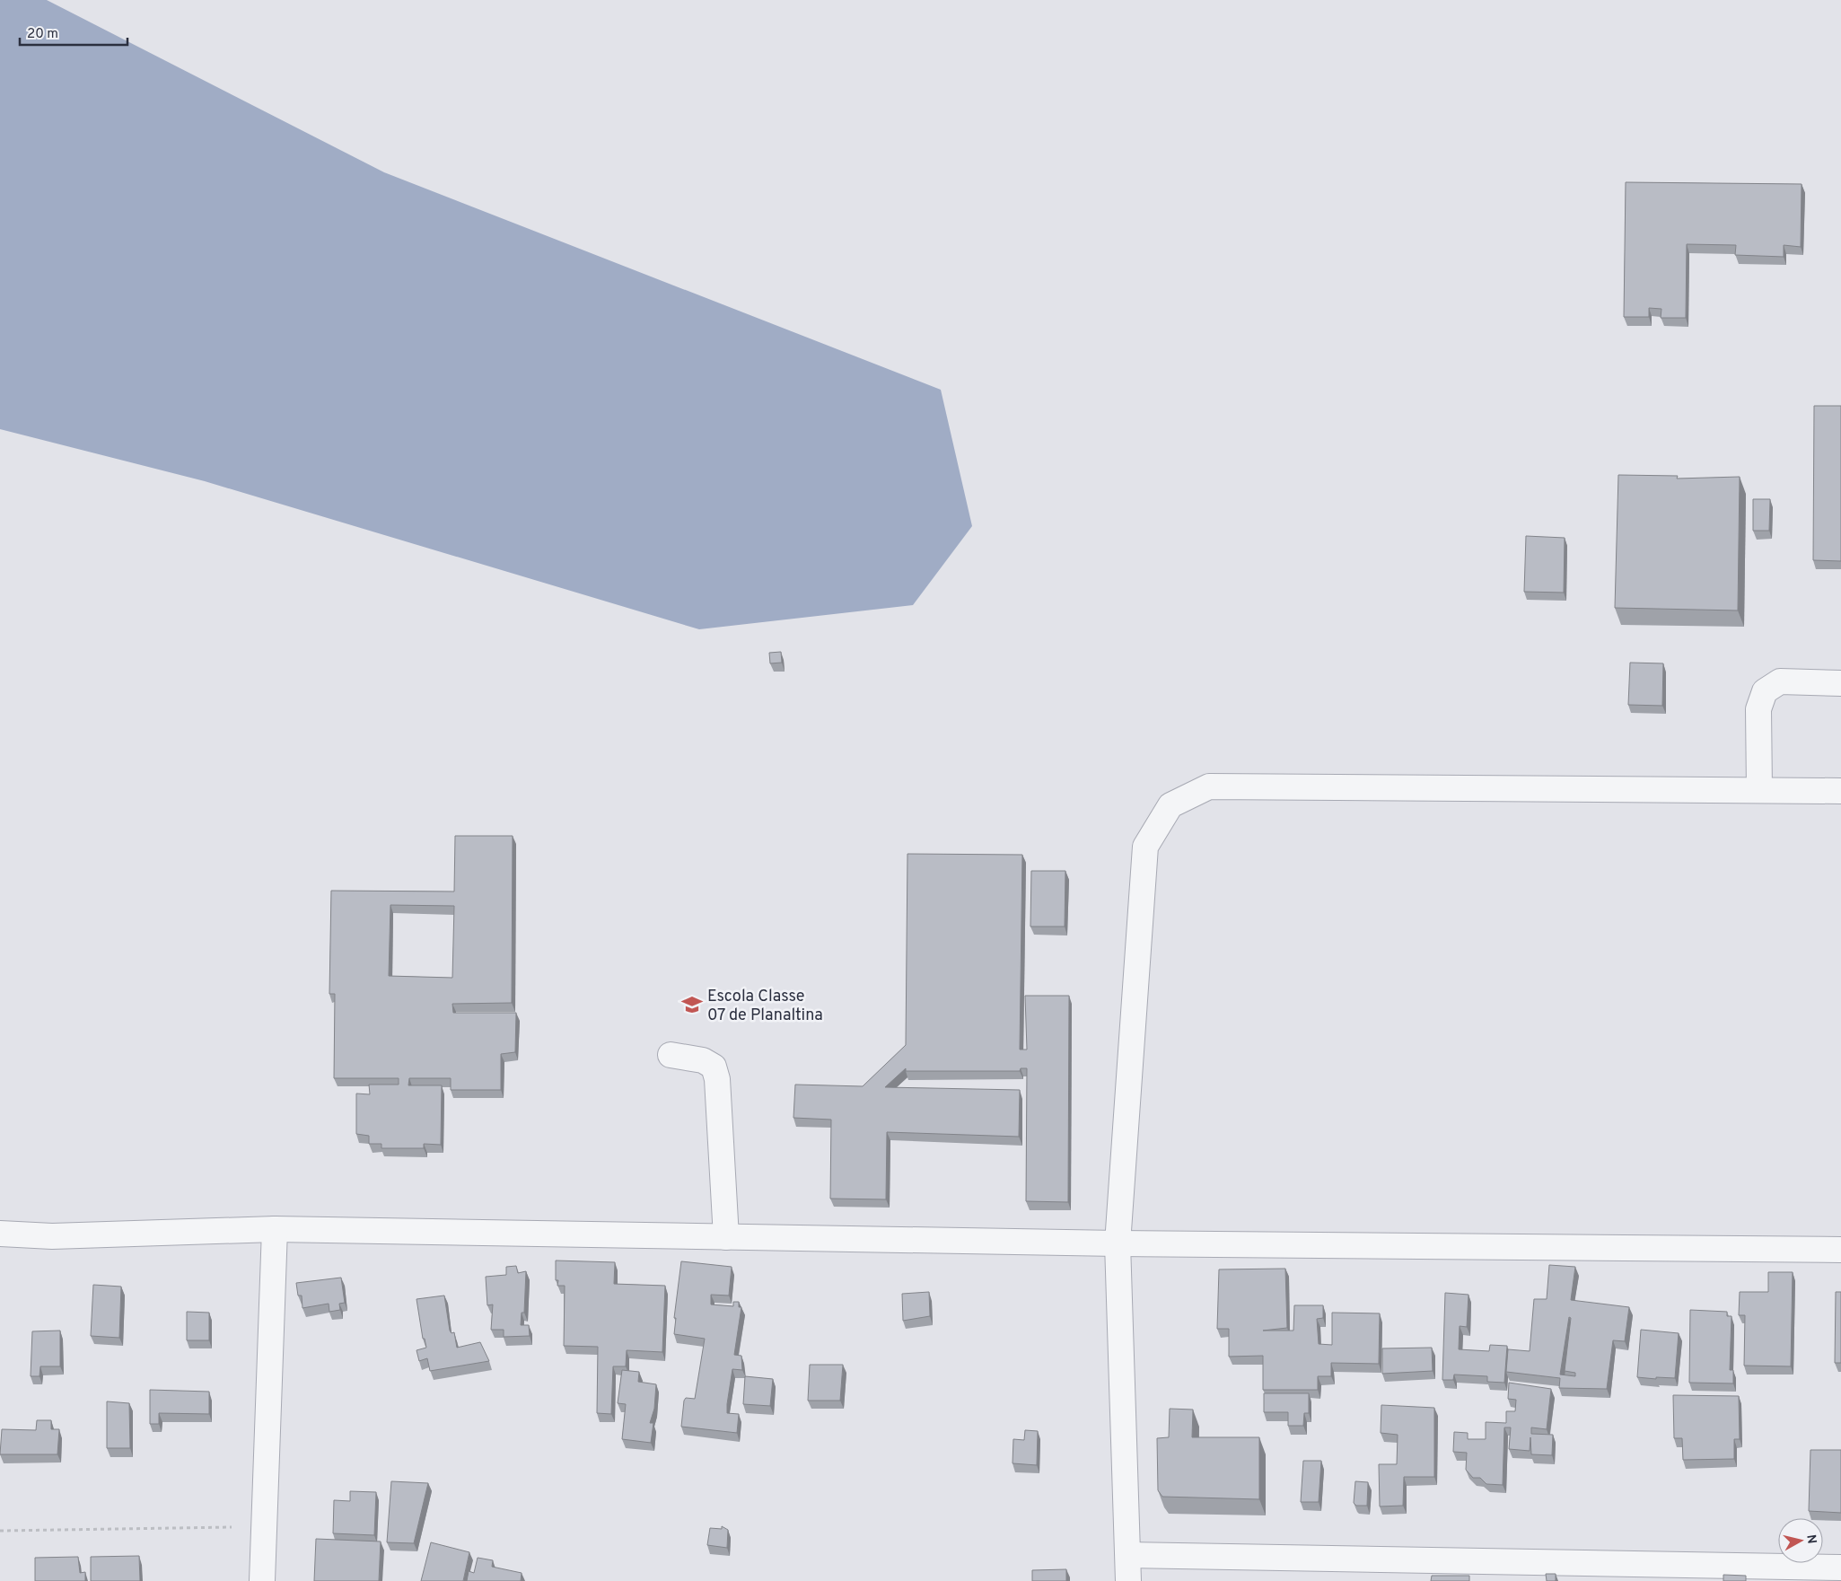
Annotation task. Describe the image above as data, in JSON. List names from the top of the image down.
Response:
{
  "places": {
    "school or university": ["Escola Classe 07 de Planaltina"]
  },
  "scale_bar": "20 m",
  "north": "right"
}
